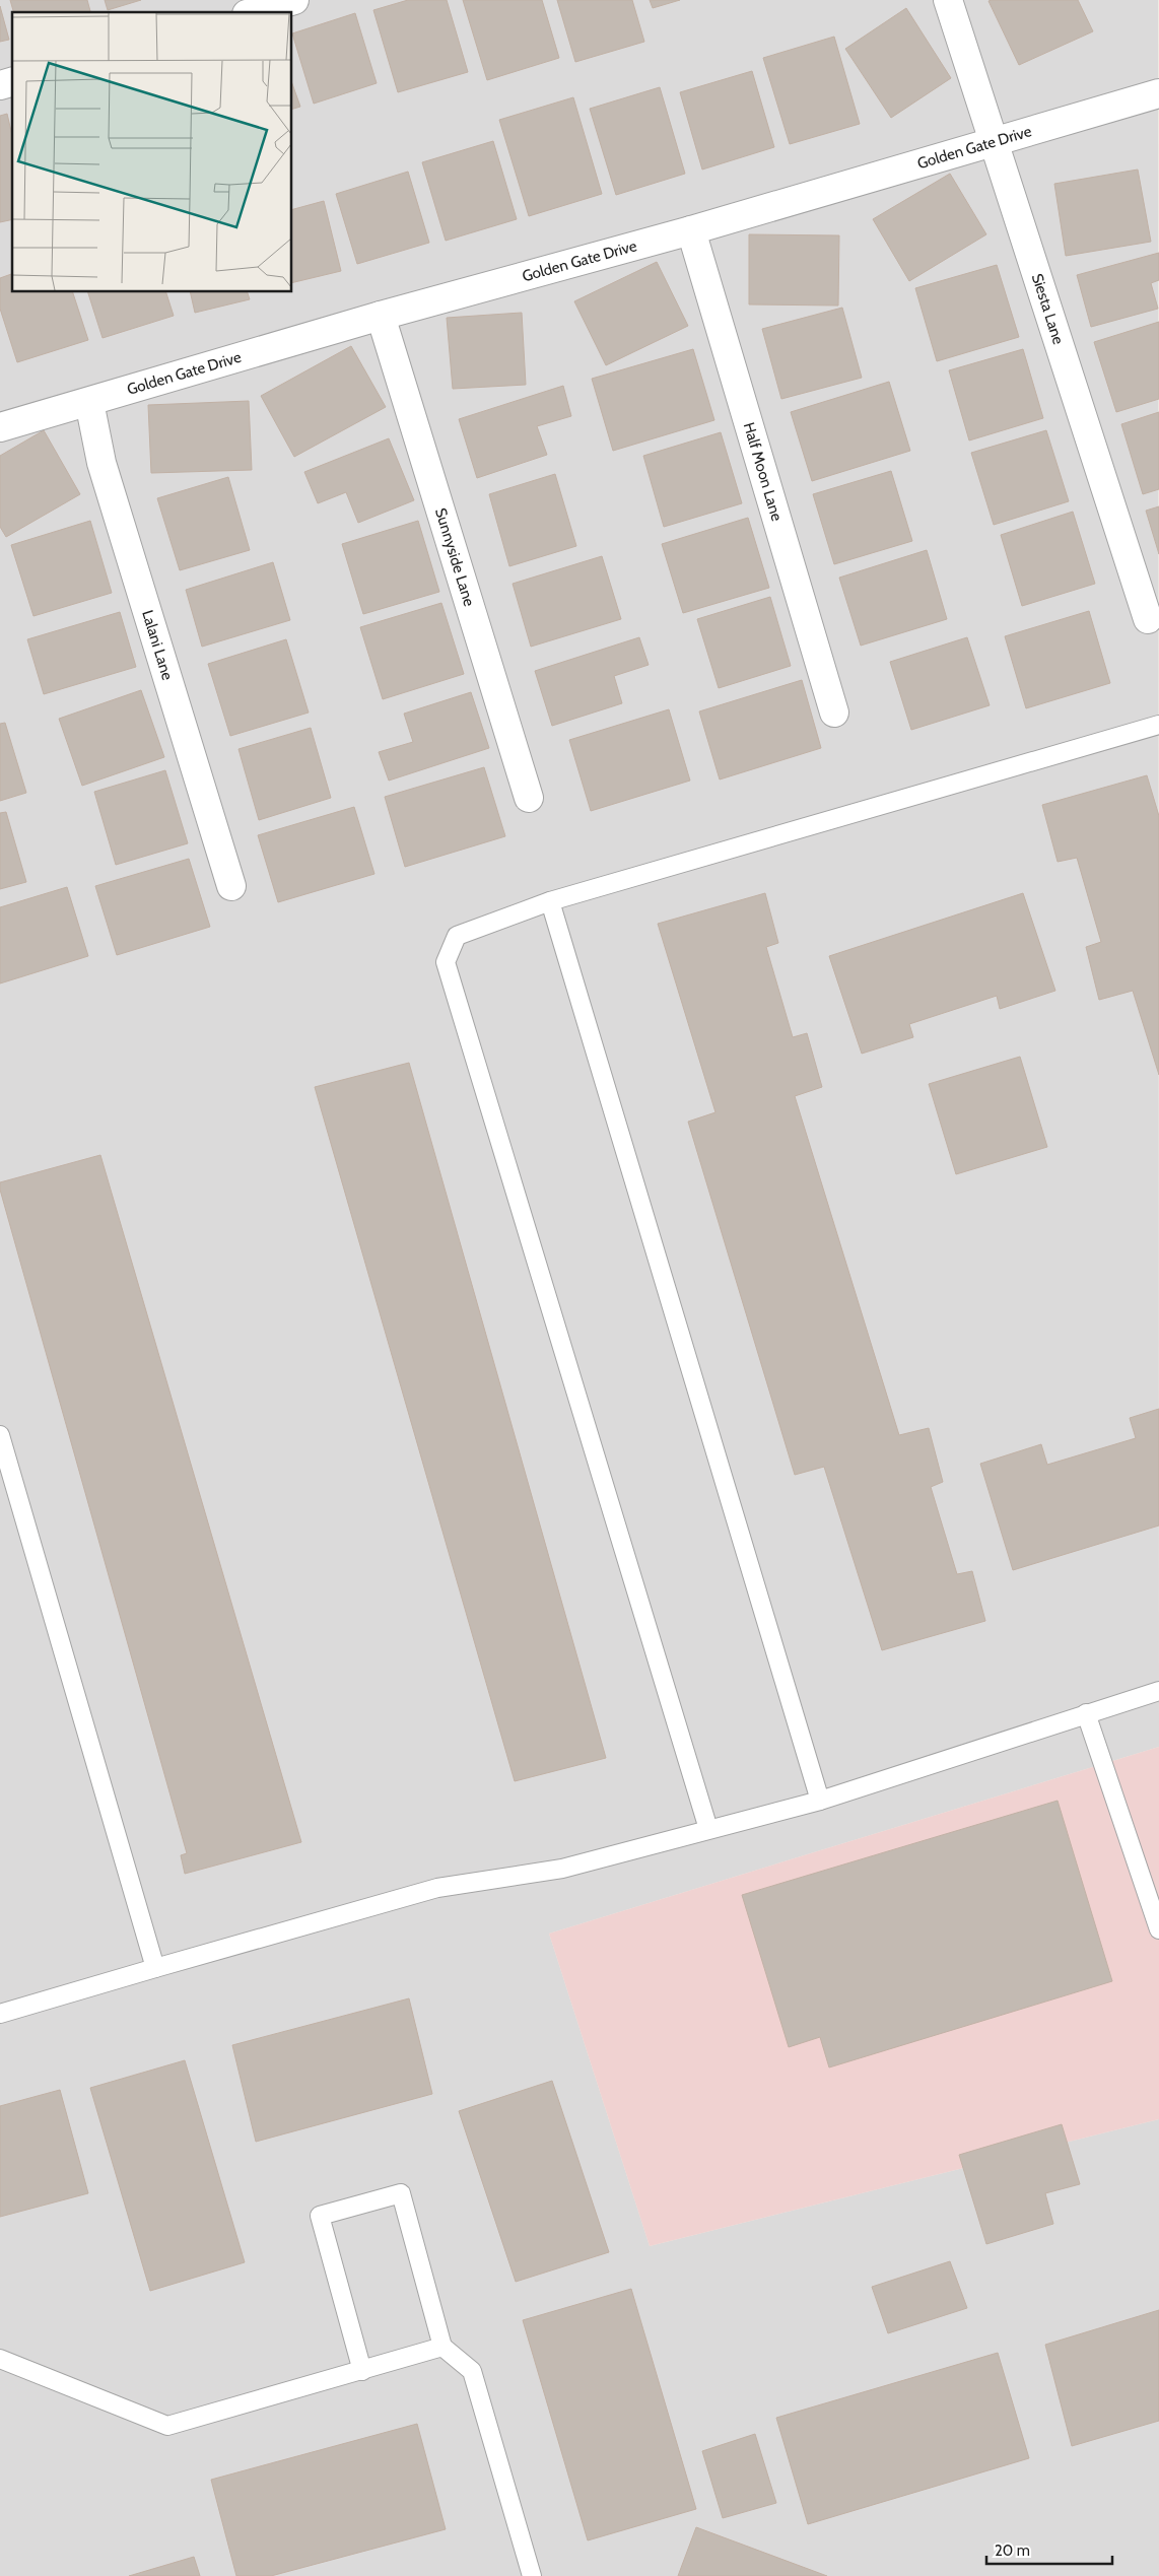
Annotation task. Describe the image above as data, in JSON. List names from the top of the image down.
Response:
{
  "streets": {
    "street": [
      "Golden Gate Drive",
      "Siesta Lane",
      "Half Moon Lane",
      "Sunnyside Lane",
      "Lalani Lane"
    ]
  },
  "crossings": [
    ["Golden Gate Drive", "Siesta Lane"],
    ["Golden Gate Drive", "Half Moon Lane"],
    ["Golden Gate Drive", "Sunnyside Lane"],
    ["Golden Gate Drive", "Lalani Lane"]
  ],
  "scale_bar": "20 m"
}
